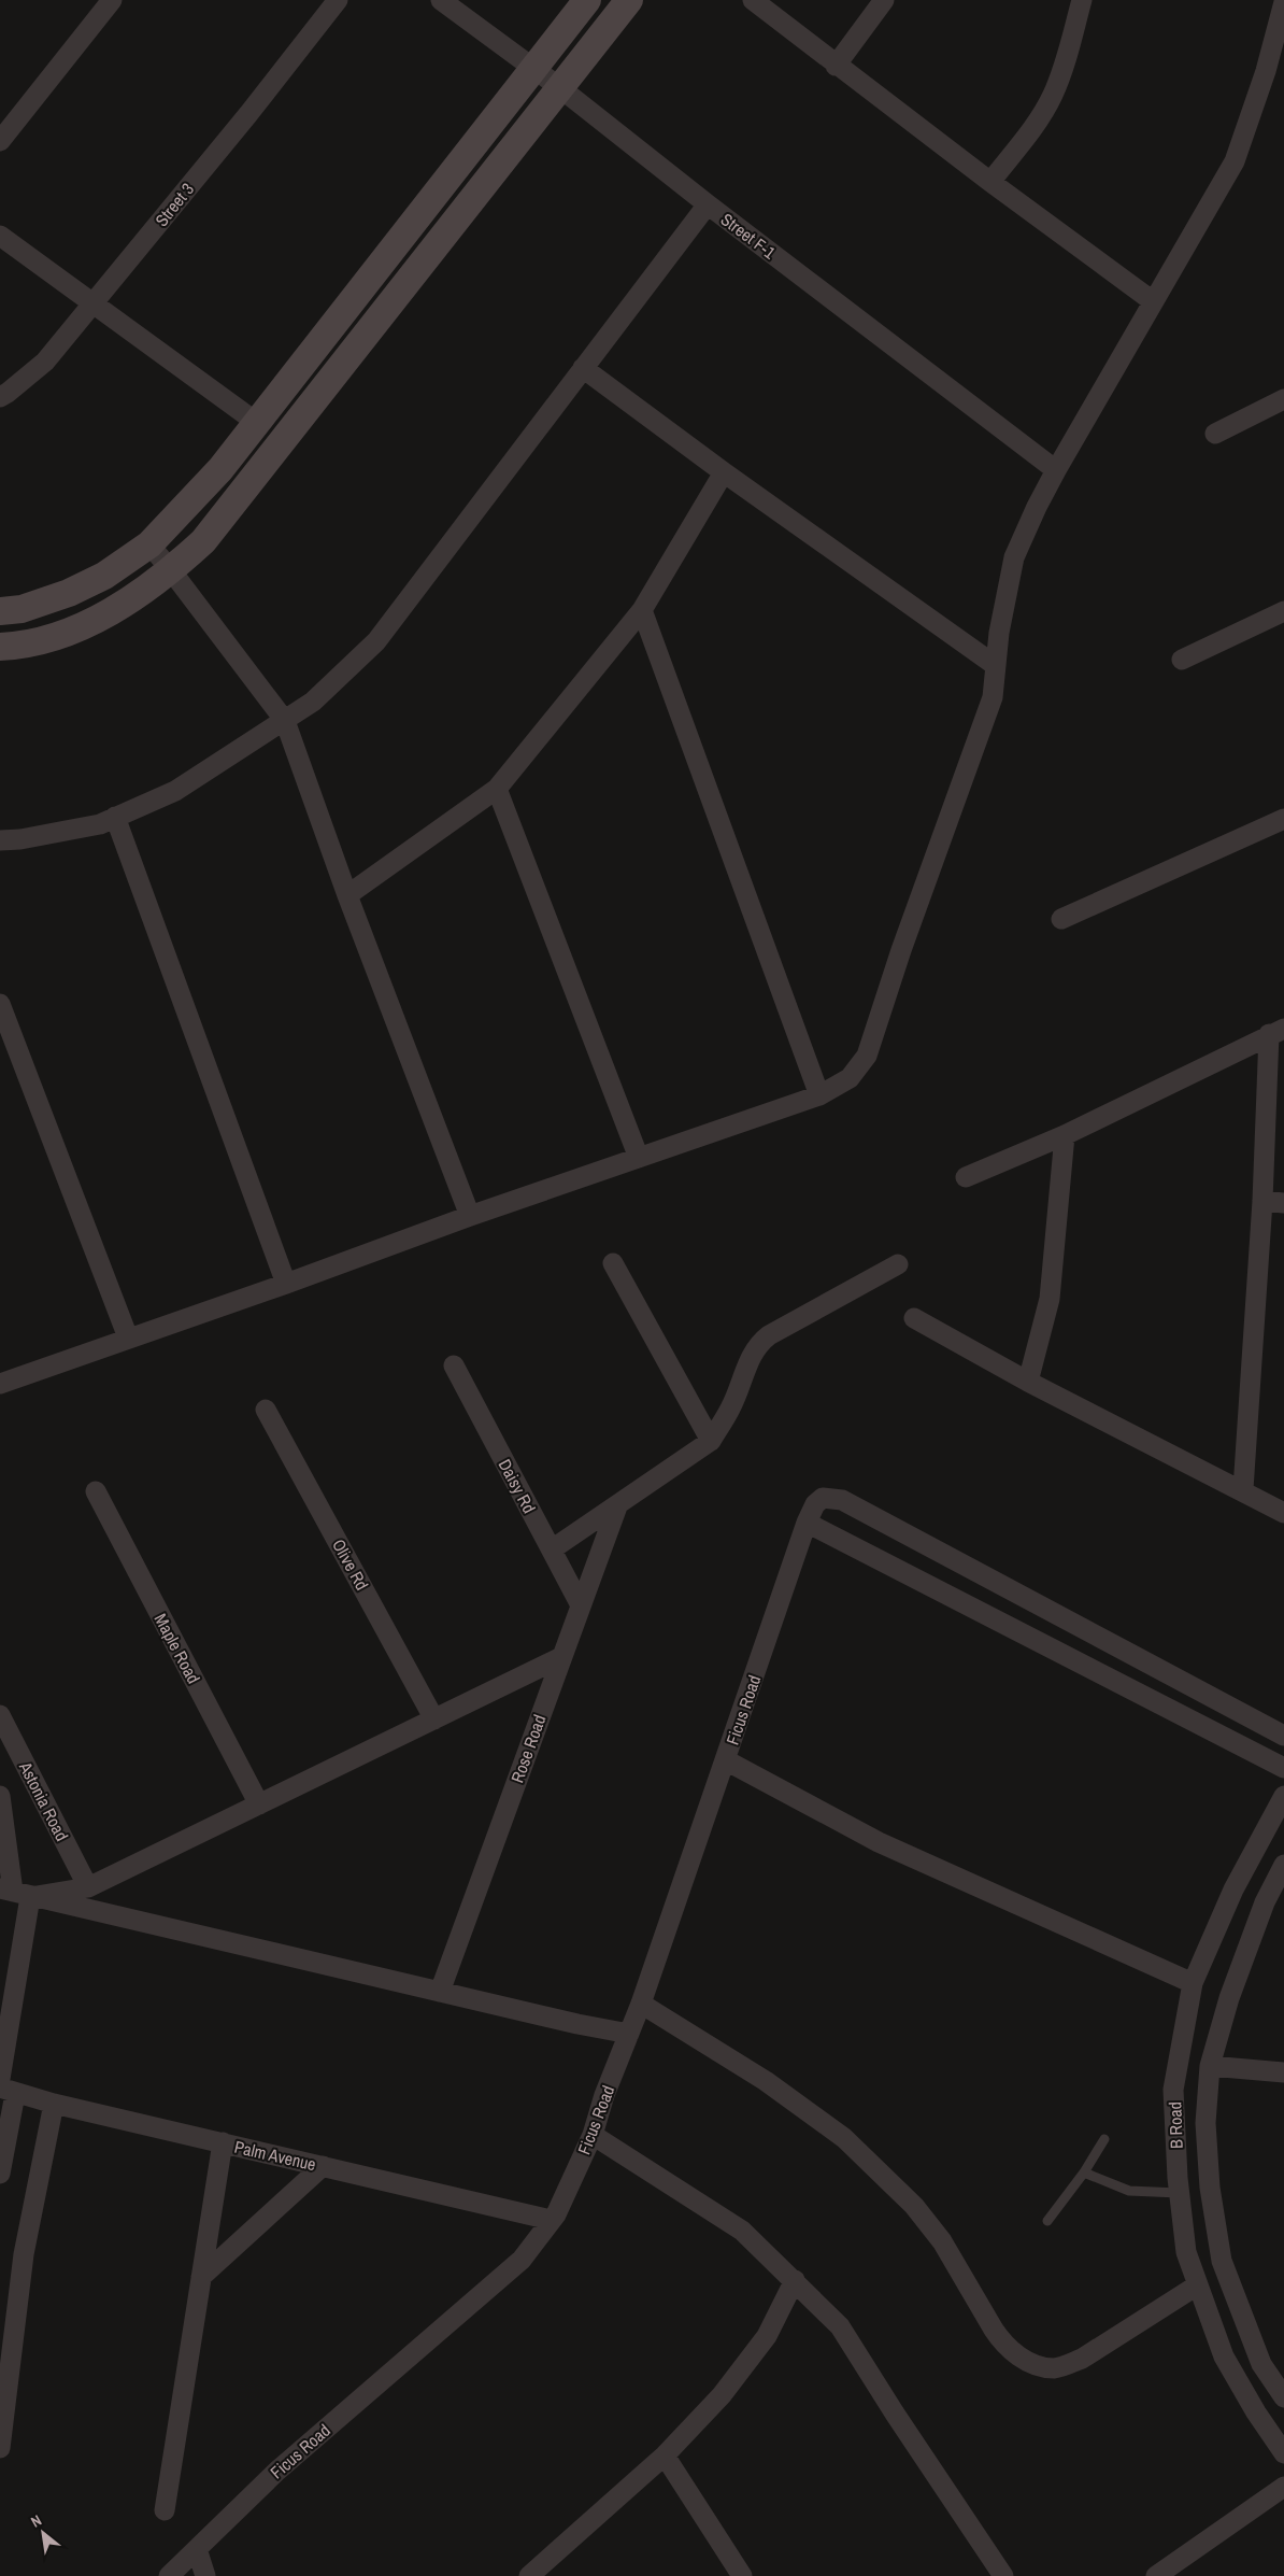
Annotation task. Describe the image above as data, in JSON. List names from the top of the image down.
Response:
{
  "streets": {
    "street": [
      "Street 3",
      "Street F-1",
      "Daisy Rd",
      "Olive Rd",
      "Maple Road",
      "Ficus Road",
      "Rose Road",
      "Astonia Road",
      "B Road",
      "Palm Avenue"
    ]
  },
  "crossings": [
    ["Daisy Rd", "Rose Road"],
    ["Ficus Road", "Palm Avenue"]
  ],
  "north": "top left"
}
